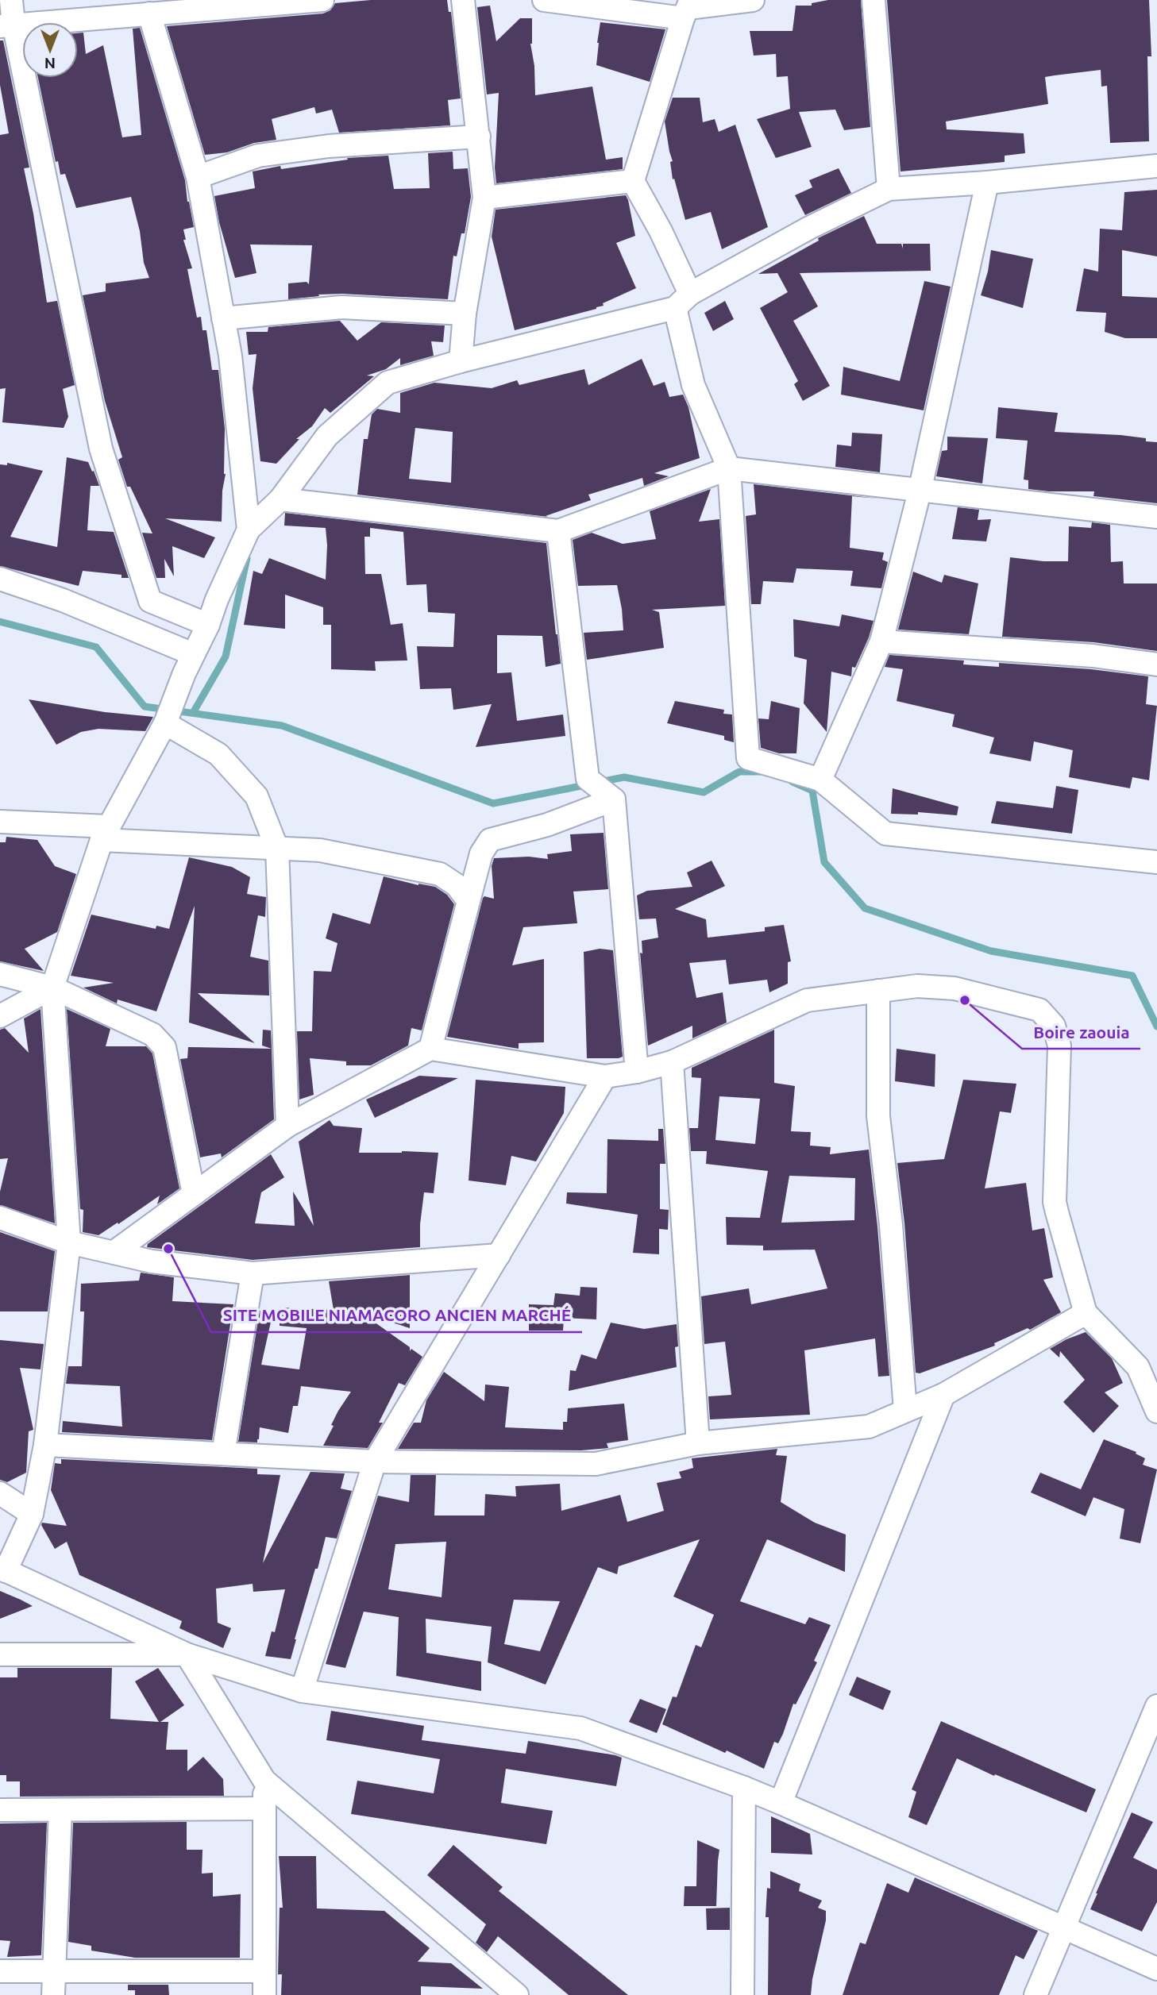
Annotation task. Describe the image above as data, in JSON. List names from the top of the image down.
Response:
{
  "places": ["Boire zaouia", "SITE MOBILE NIAMACORO ANCIEN MARCHÉ"],
  "north": "bottom"
}
